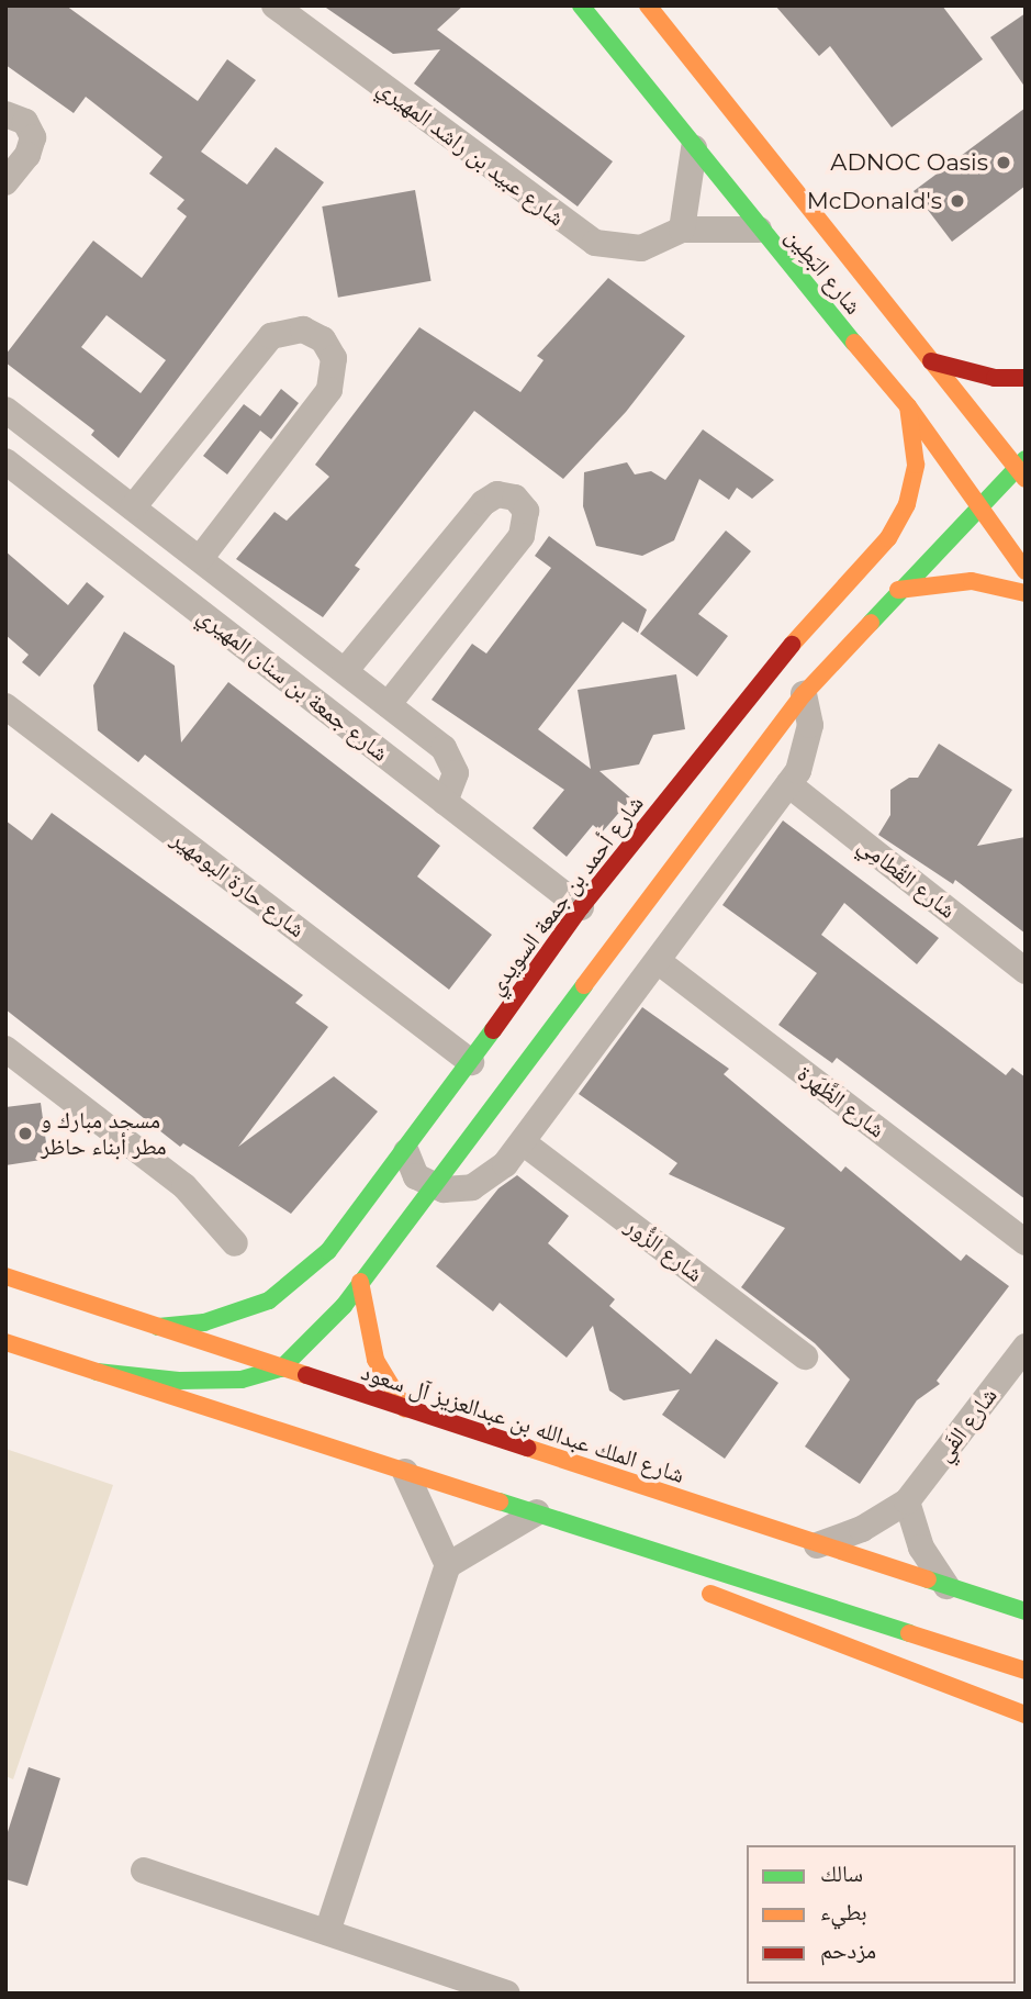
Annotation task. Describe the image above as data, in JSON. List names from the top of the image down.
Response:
{
  "streets": {
    "main road": ["شارع البَطِين", "شارع أحمد بن جمعة السويدي", "شارع الملك عبدالله بن عبدالعزيز آل سعود"],
    "street": [
      "شارع عبيد بن راشد المهيري",
      "شارع جمعة بن سنان المهيري",
      "شارع القُطامِي",
      "شارع حارة البومهير",
      "شارع الظَّهَرة",
      "شارع الزُّور",
      "شارع الفَي"
    ]
  },
  "crossings": [
    ["شارع عبيد بن راشد المهيري", "شارع البَطِين"],
    ["شارع البَطِين", "شارع أحمد بن جمعة السويدي"],
    ["شارع جمعة بن سنان المهيري", "شارع أحمد بن جمعة السويدي"],
    ["شارع حارة البومهير", "شارع أحمد بن جمعة السويدي"],
    ["شارع أحمد بن جمعة السويدي", "شارع الملك عبدالله بن عبدالعزيز آل سعود"],
    ["شارع الملك عبدالله بن عبدالعزيز آل سعود", "شارع الفَي"]
  ],
  "places": ["ADNOC Oasis", "McDonald's", "مسجد مبارك و مطر أبناء حاظر"],
  "legend": ["سالك", "بطيء", "مزدحم"]
}
